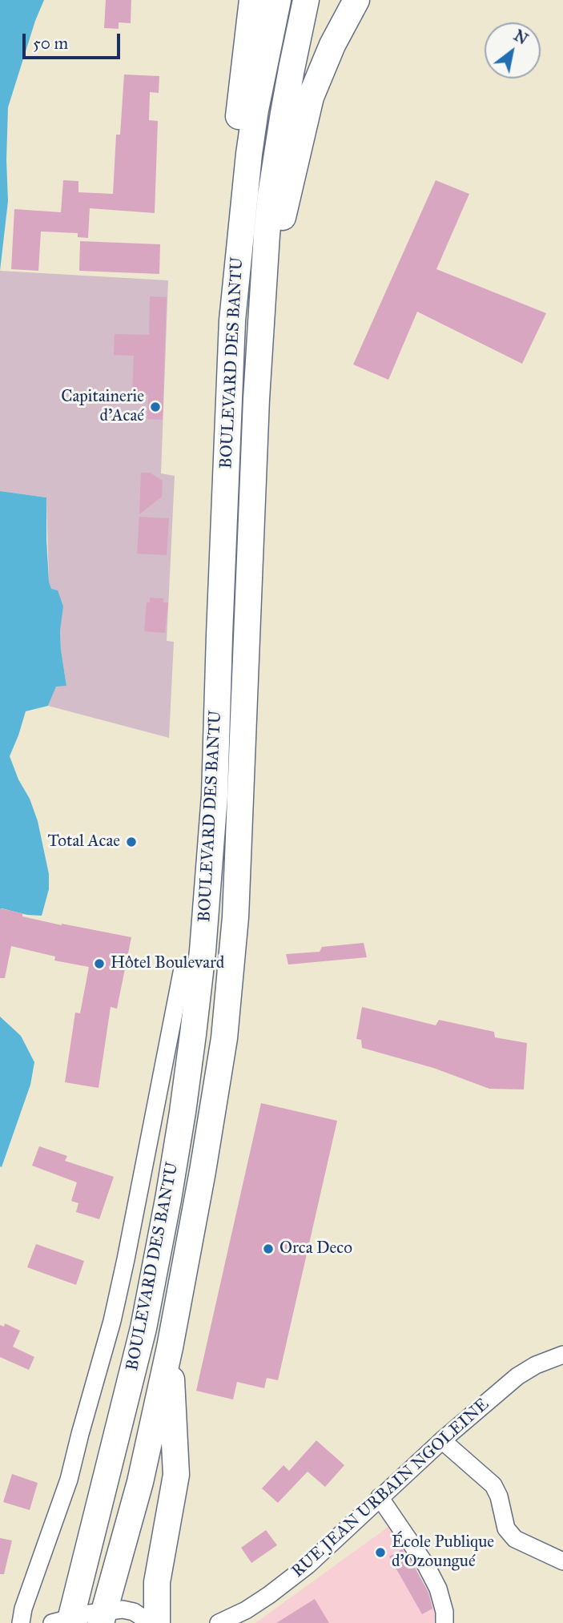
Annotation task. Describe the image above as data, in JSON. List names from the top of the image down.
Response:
{
  "streets": {
    "highway": ["BOULEVARD DES BANTU"],
    "street": ["RUE JEAN URBAIN NGOLEINE"]
  },
  "places": [
    "Capitainerie d'Acaé",
    "Total Acae",
    "Hôtel Boulevard",
    "Orca Deco",
    "École Publique d'Ozoungué"
  ],
  "scale_bar": "50 m",
  "north": "top right"
}
